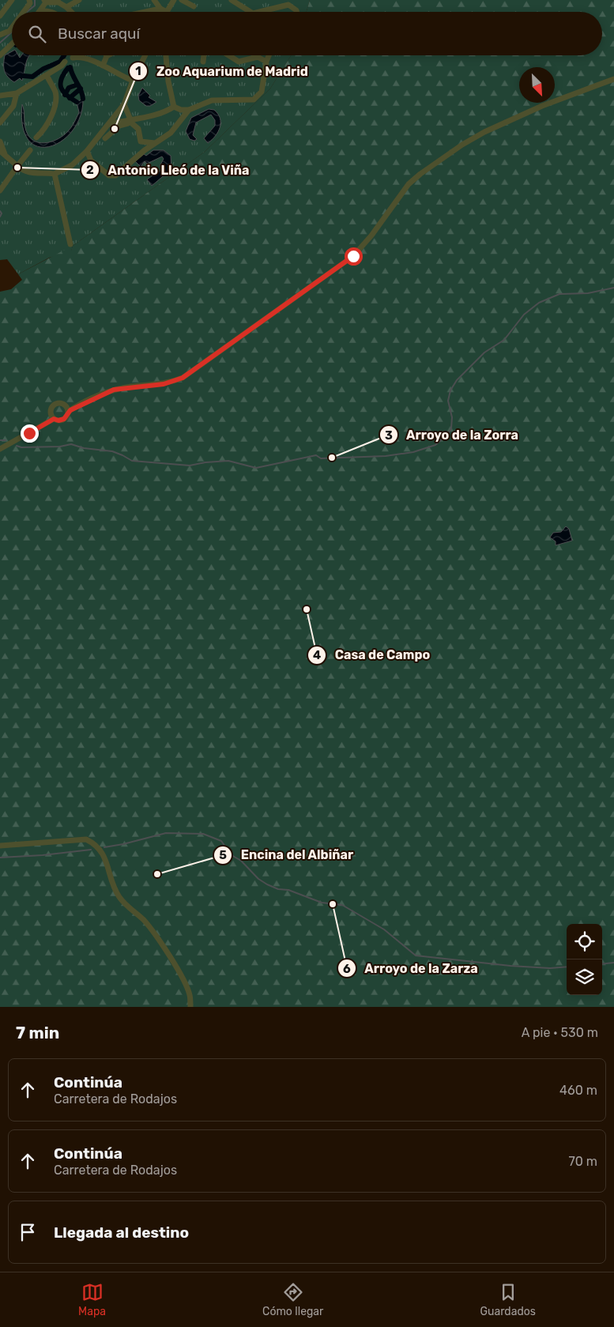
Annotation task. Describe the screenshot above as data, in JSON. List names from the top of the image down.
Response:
{
  "places": [
    "Zoo Aquarium de Madrid",
    "Antonio Lleó de la Viña",
    "Arroyo de la Zorra",
    "Casa de Campo",
    "Encina del Albiñar",
    "Arroyo de la Zarza"
  ],
  "north": "bottom right",
  "page": {
    "search": "Buscar aquí",
    "heading": ["7 min", "A pie · 530 m"],
    "list": [
      ["Continúa", "Carretera de Rodajos", "460 m"],
      ["Continúa", "Carretera de Rodajos", "70 m"],
      "Llegada al destino"
    ],
    "nav": ["Mapa", "Cómo llegar", "Guardados"]
  }
}
